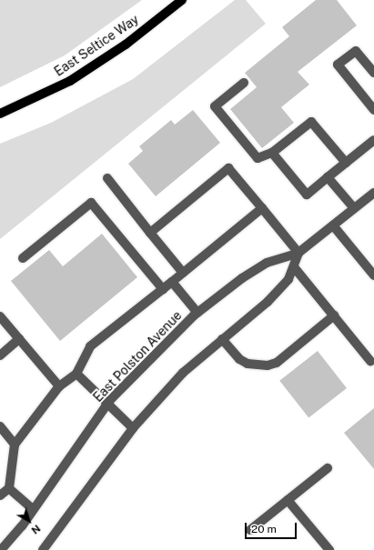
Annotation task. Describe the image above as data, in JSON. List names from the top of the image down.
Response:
{
  "streets": {
    "main road": ["East Seltice Way"],
    "street": ["East Polston Avenue"]
  },
  "scale_bar": "20 m",
  "north": "bottom right"
}
